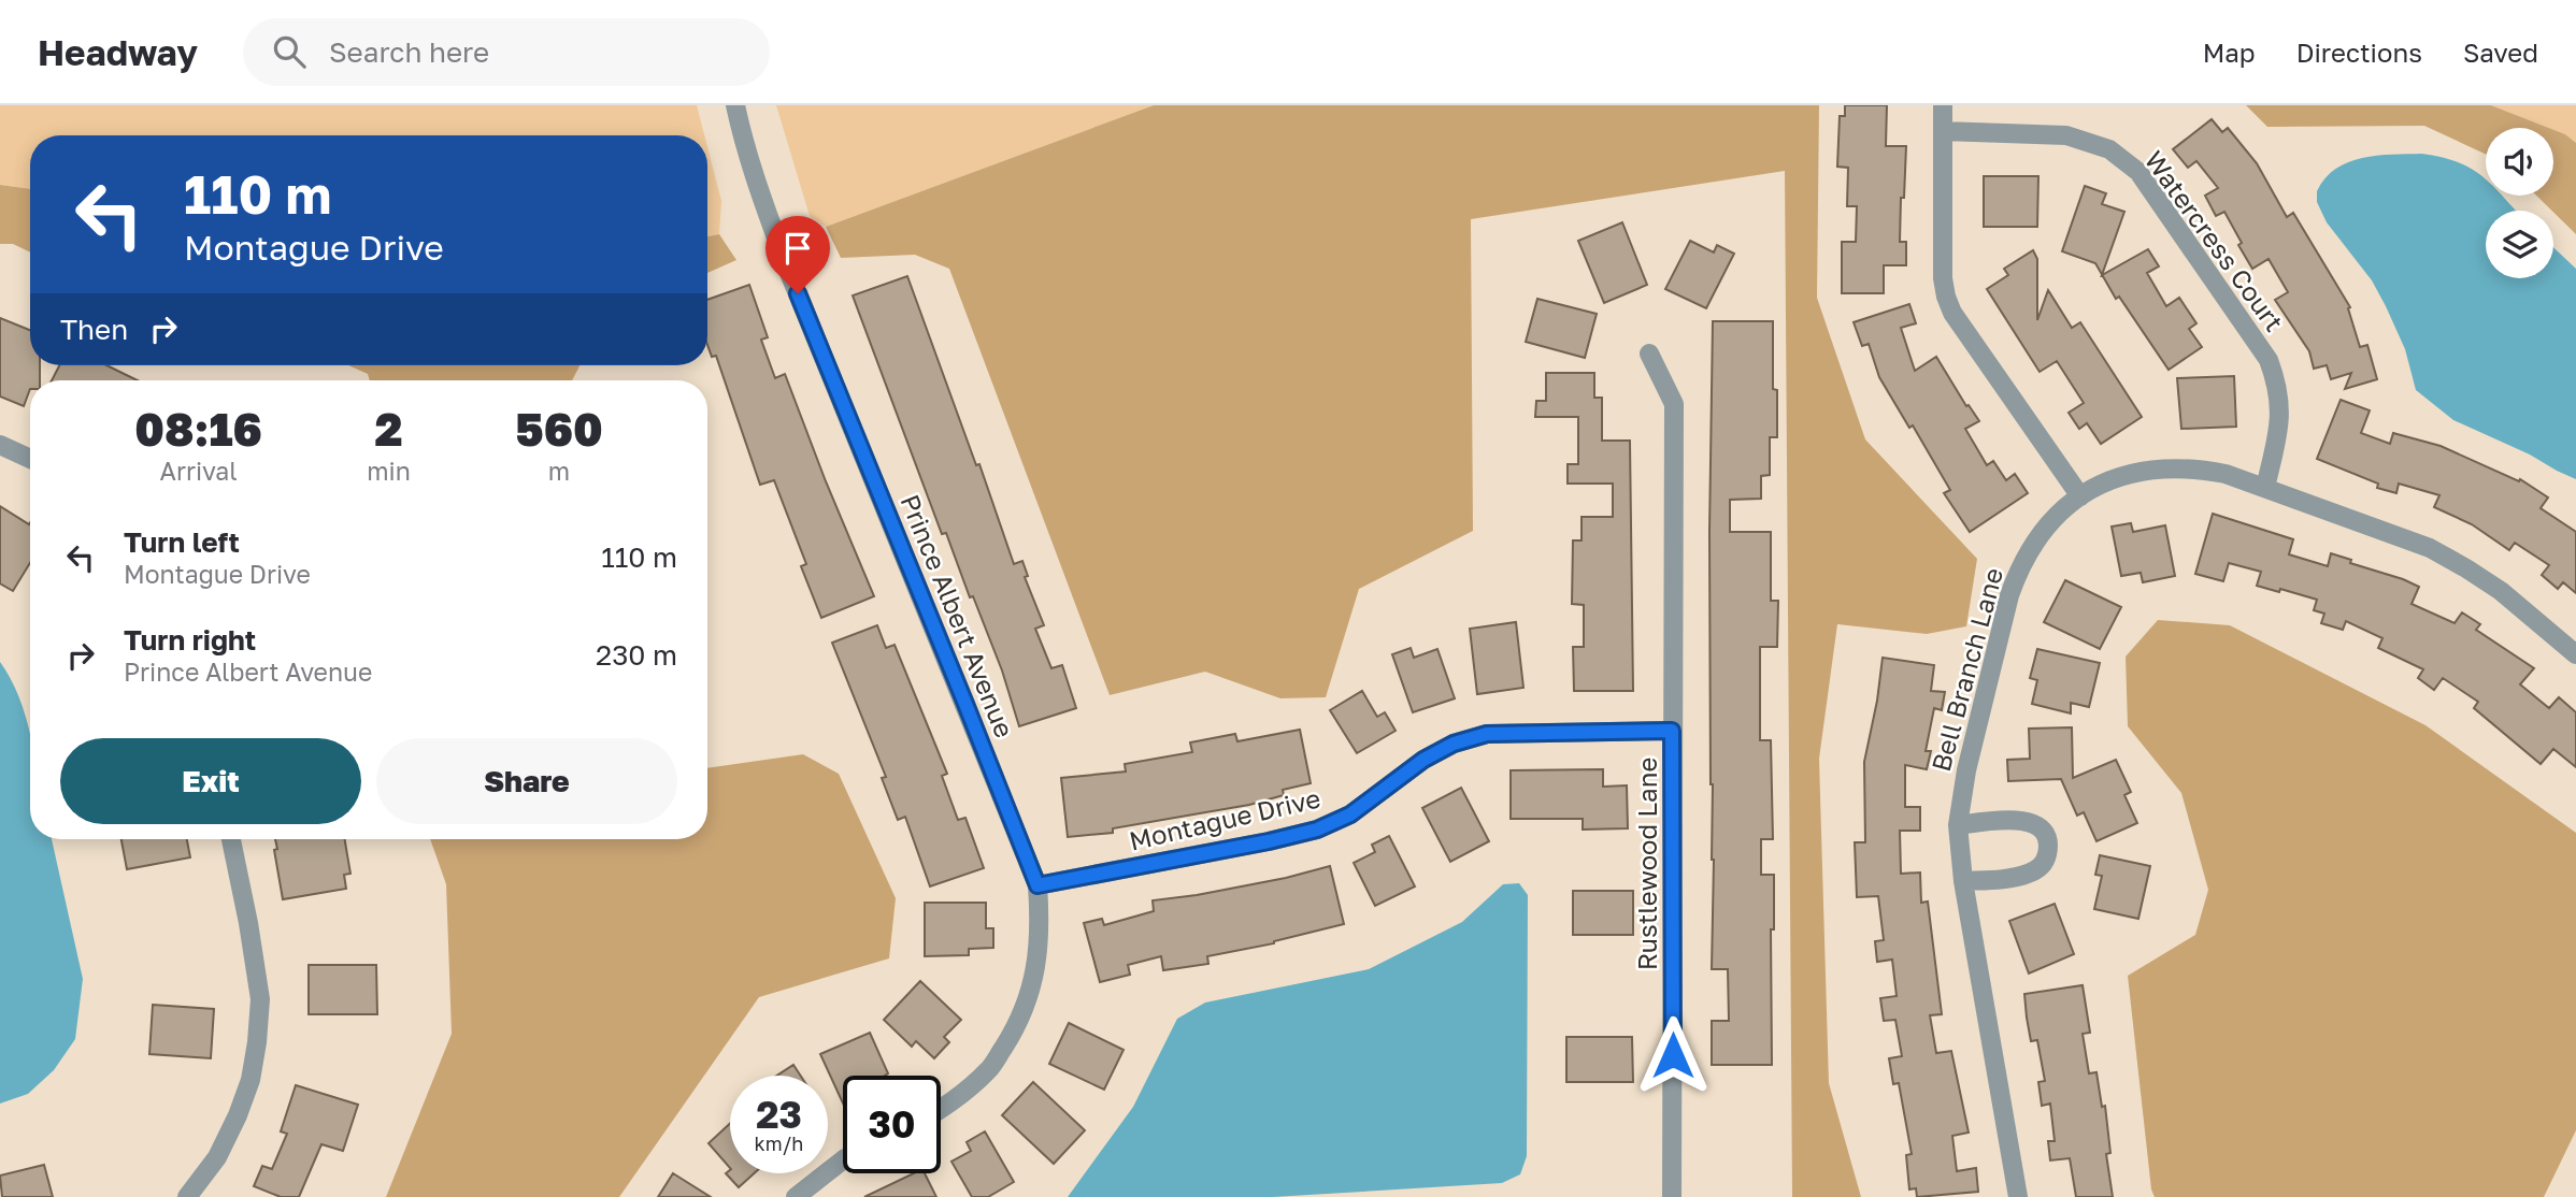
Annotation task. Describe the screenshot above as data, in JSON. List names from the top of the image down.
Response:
{
  "streets": {
    "street": [
      "Watercress Court",
      "Prince Albert Avenue",
      "Bell Branch Lane",
      "Montague Drive",
      "Rustlewood Lane"
    ]
  },
  "crossings": [
    ["Watercress Court", "Bell Branch Lane"],
    ["Prince Albert Avenue", "Montague Drive"],
    ["Montague Drive", "Rustlewood Lane"]
  ],
  "page": {
    "header": "Headway",
    "search": "Search here",
    "nav": ["Map", "Directions", "Saved"],
    "turn": ["110 m", "Montague Drive"],
    "then": "Then",
    "eta": [
      "08:16",
      "Arrival",
      "2",
      "min",
      "560",
      "m"
    ],
    "list": [
      {
        "name": "Turn left",
        "note": "Montague Drive",
        "value": "110 m"
      },
      {
        "name": "Turn right",
        "note": "Prince Albert Avenue",
        "value": "230 m"
      }
    ],
    "buttons": ["Exit", "Share"],
    "speed": "23 km/h",
    "limit": "30"
  }
}
